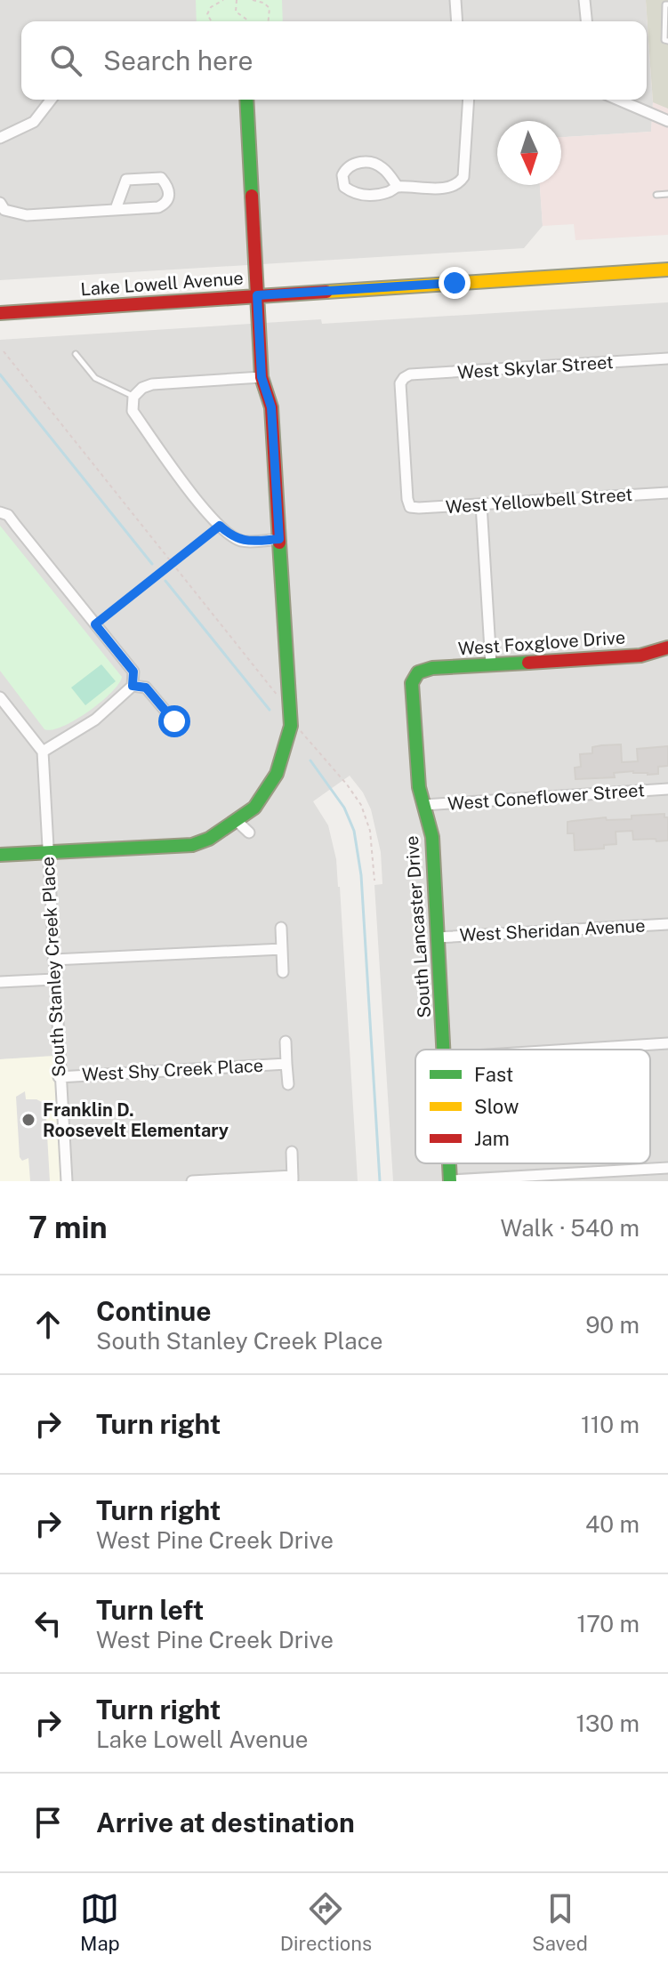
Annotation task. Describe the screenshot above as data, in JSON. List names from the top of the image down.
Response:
{
  "streets": {
    "street": [
      "Lake Lowell Avenue",
      "West Skylar Street",
      "West Yellowbell Street",
      "West Foxglove Drive",
      "West Coneflower Street",
      "South Lancaster Drive",
      "West Sheridan Avenue",
      "South Stanley Creek Place",
      "West Shy Creek Place"
    ]
  },
  "crossings": [
    ["West Skylar Street", "West Yellowbell Street"],
    ["West Foxglove Drive", "South Lancaster Drive"],
    ["West Coneflower Street", "South Lancaster Drive"],
    ["South Lancaster Drive", "West Sheridan Avenue"],
    ["South Stanley Creek Place", "West Shy Creek Place"]
  ],
  "places": ["Franklin D. Roosevelt Elementary"],
  "legend": ["Fast", "Slow", "Jam"],
  "north": "bottom",
  "page": {
    "search": "Search here",
    "heading": ["7 min", "Walk · 540 m"],
    "list": [
      ["Continue", "South Stanley Creek Place", "90 m"],
      ["Turn right", "110 m"],
      ["Turn right", "West Pine Creek Drive", "40 m"],
      ["Turn left", "West Pine Creek Drive", "170 m"],
      ["Turn right", "Lake Lowell Avenue", "130 m"],
      "Arrive at destination"
    ],
    "nav": ["Map", "Directions", "Saved"]
  }
}
